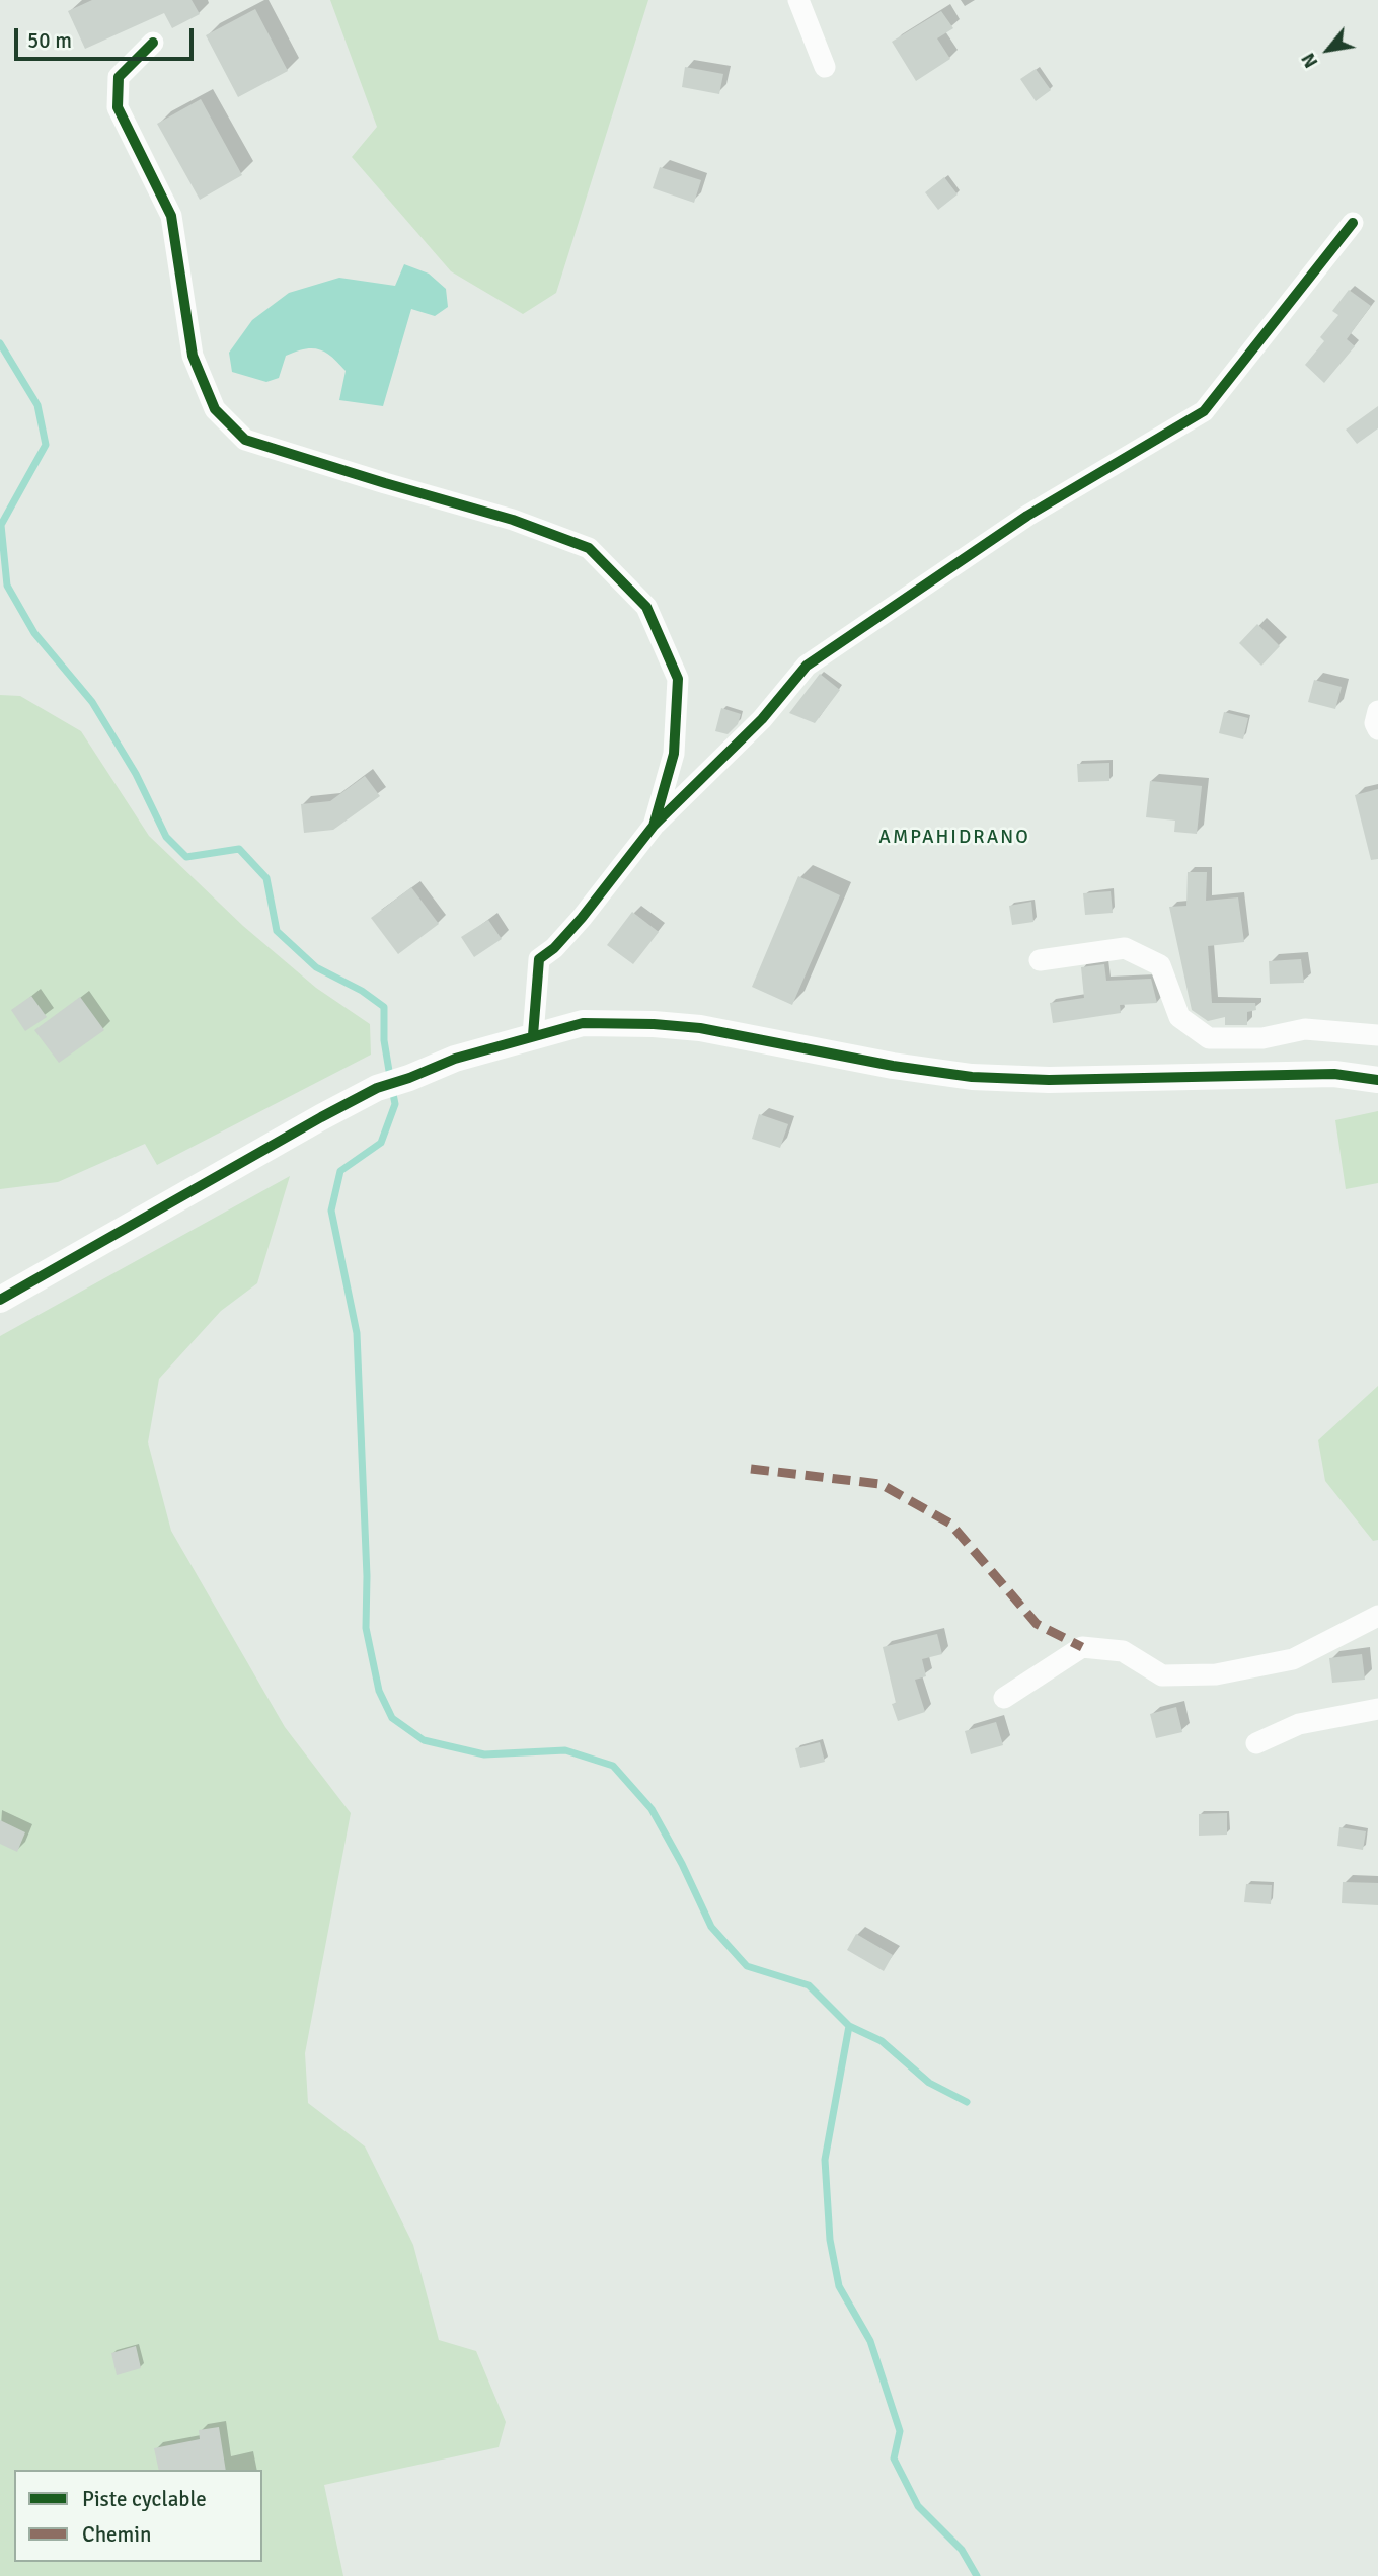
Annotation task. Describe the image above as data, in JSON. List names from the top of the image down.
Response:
{
  "districts": ["AMPAHIDRANO"],
  "legend": ["Piste cyclable", "Chemin"],
  "scale_bar": "50 m",
  "north": "bottom left"
}
